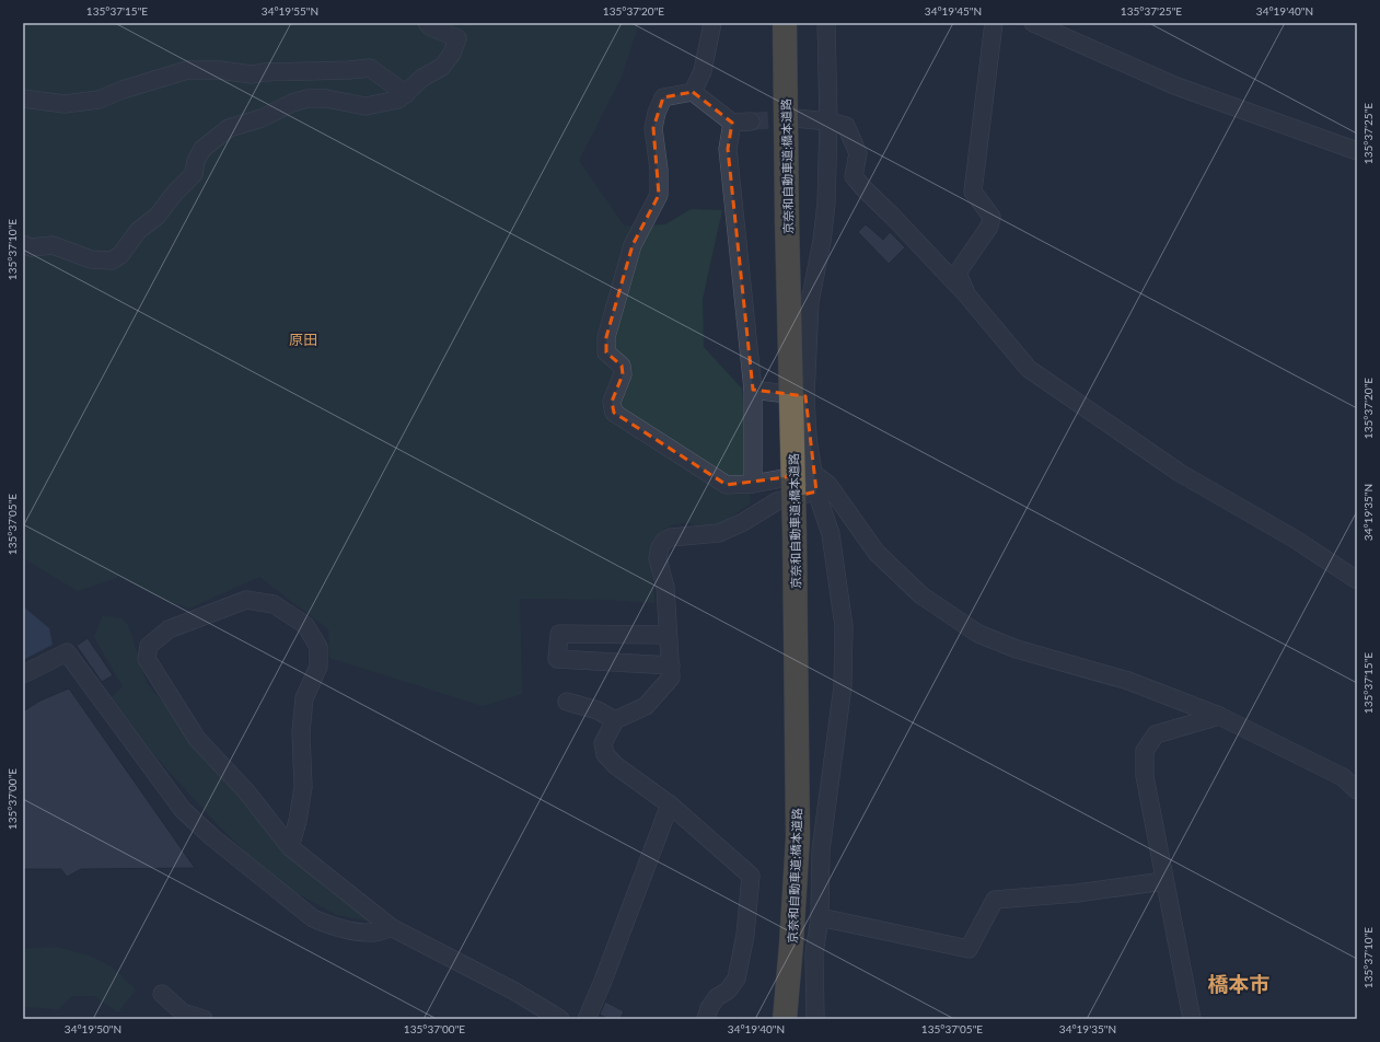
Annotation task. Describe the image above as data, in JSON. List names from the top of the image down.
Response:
{
  "streets": {
    "highway": ["京奈和自動車道;橋本道路"]
  },
  "districts": ["原田", "橋本市"],
  "coordinates": [
    "135°37'15\"E",
    "34°19'55\"N",
    "135°37'20\"E",
    "34°19'45\"N",
    "135°37'25\"E",
    "34°19'40\"N",
    "135°37'10\"E",
    "34°19'35\"N",
    "135°37'05\"E",
    "135°37'00\"E",
    "34°19'50\"N"
  ]
}
